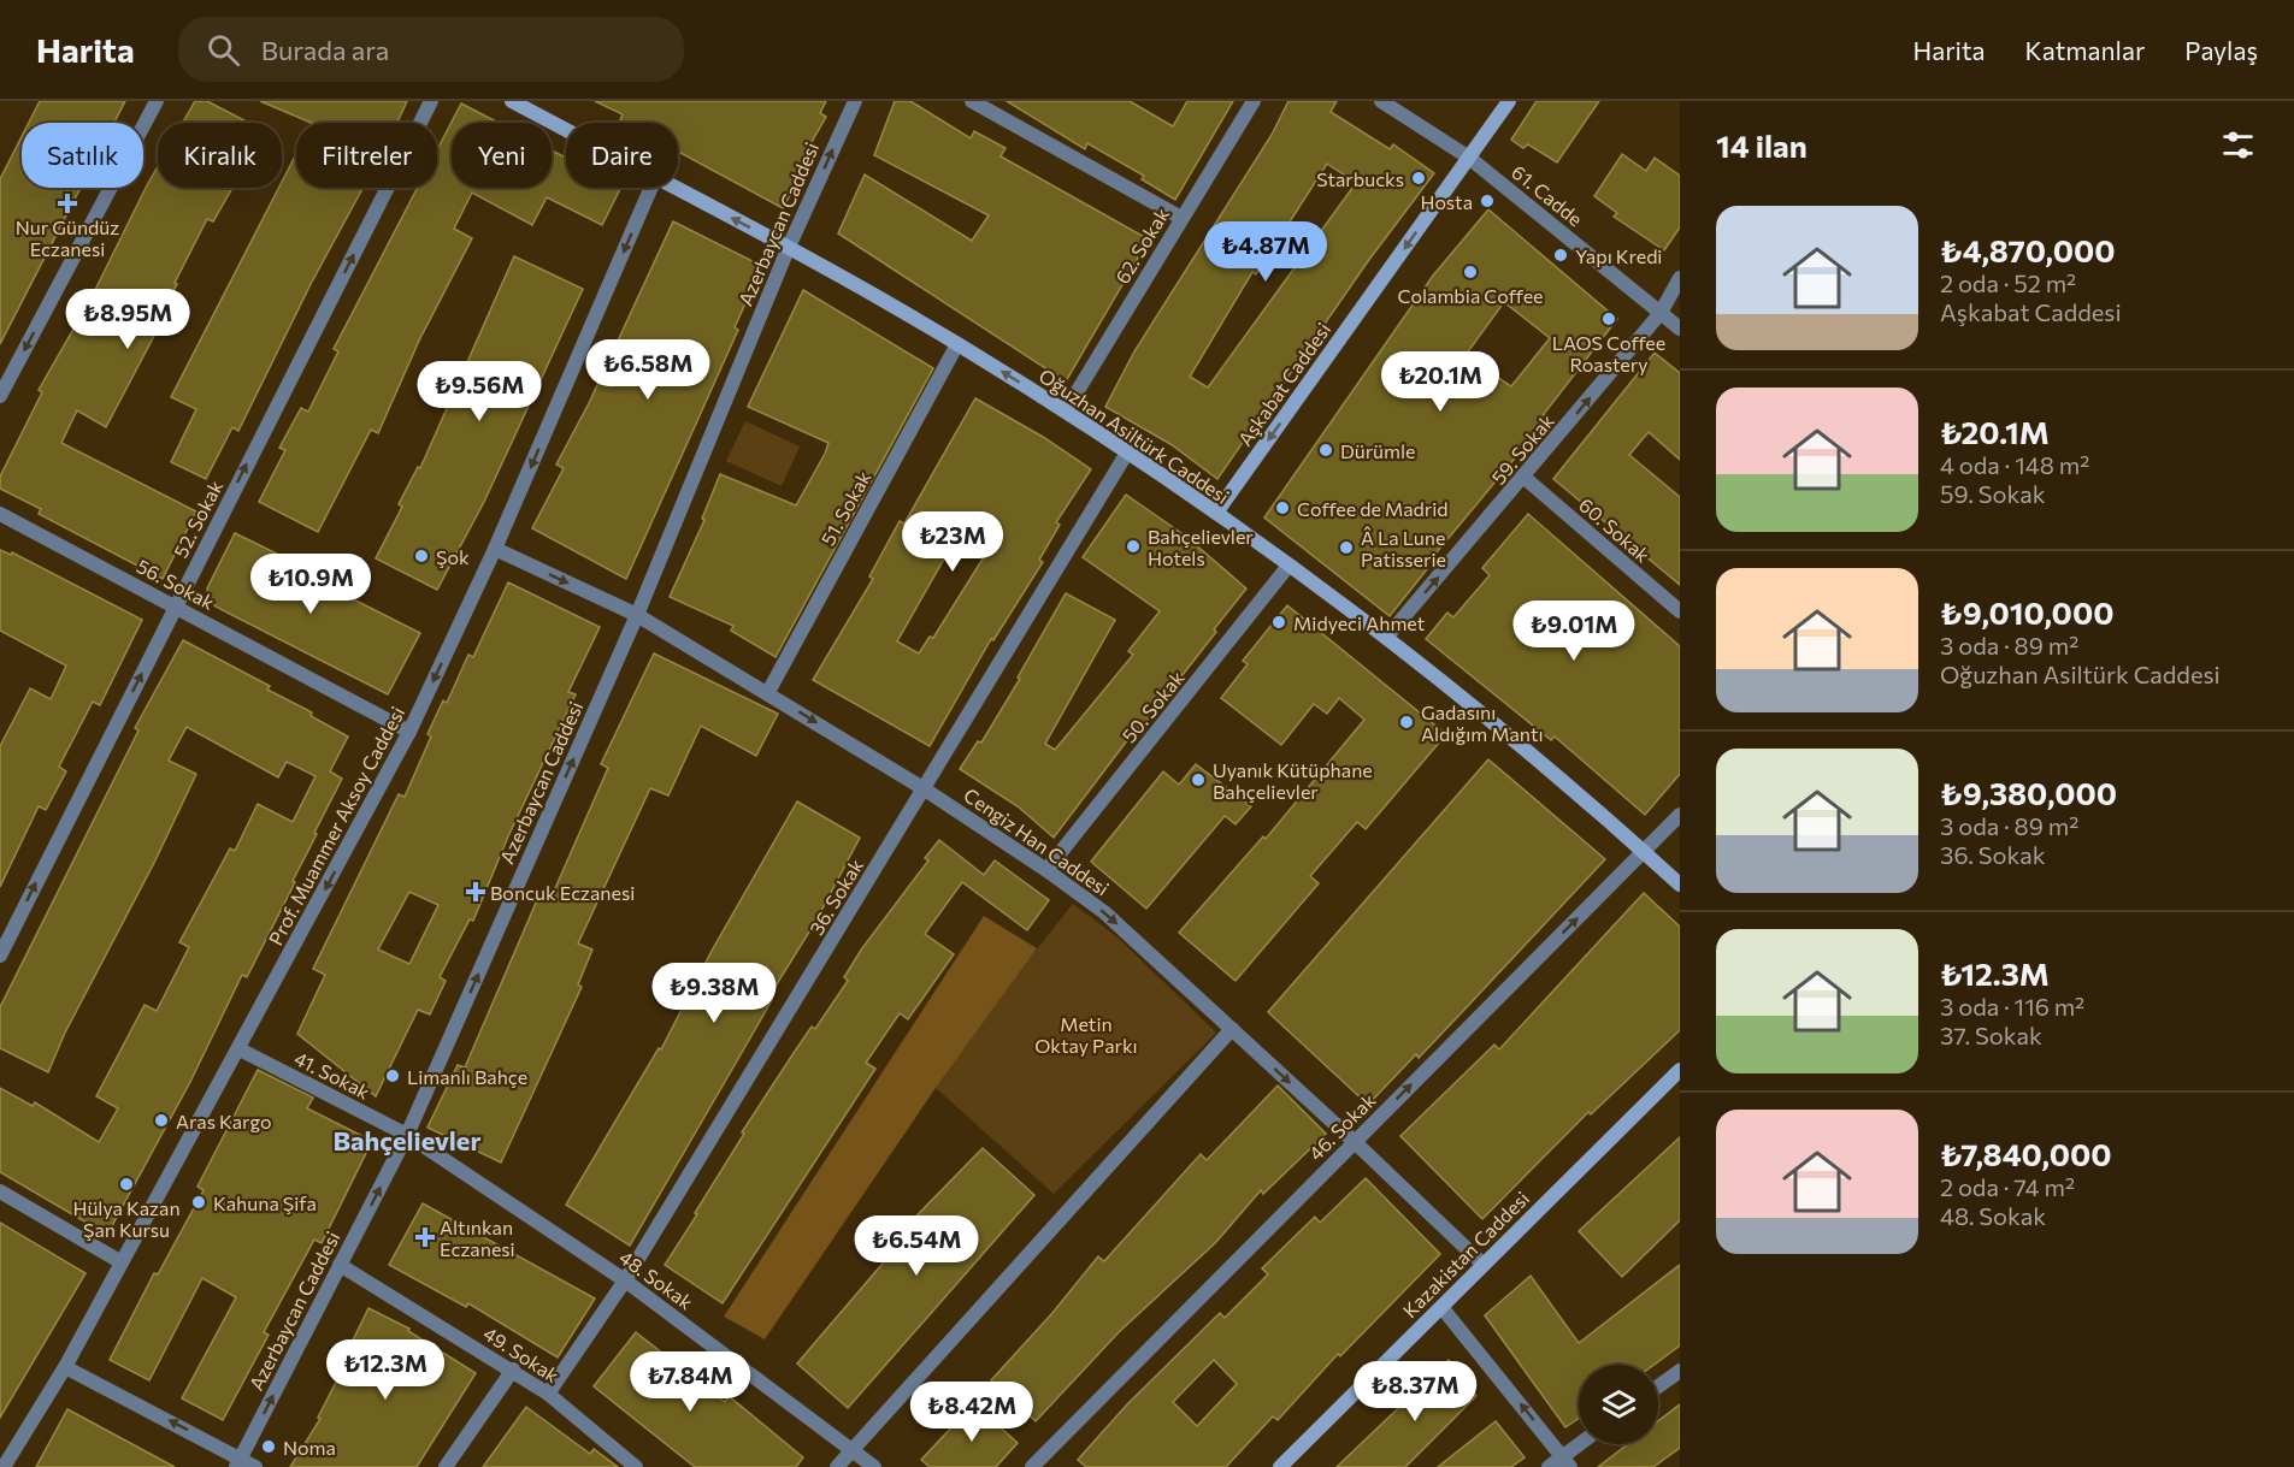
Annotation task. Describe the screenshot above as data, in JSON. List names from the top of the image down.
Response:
{
  "streets": {
    "main road": ["Aşkabat Caddesi", "Oğuzhan Asiltürk Caddesi", "Kazakistan Caddesi"],
    "street": [
      "61. Cadde",
      "Azerbaycan Caddesi",
      "62. Sokak",
      "59. Sokak",
      "51. Sokak",
      "52. Sokak",
      "60. Sokak",
      "56. Sokak",
      "50. Sokak",
      "Prof. Muammer Aksoy Caddesi",
      "Cengiz Han Caddesi",
      "36. Sokak",
      "41. Sokak",
      "46. Sokak",
      "48. Sokak",
      "49. Sokak"
    ]
  },
  "crossings": [
    ["61. Cadde", "Aşkabat Caddesi"],
    ["61. Cadde", "59. Sokak"],
    ["Azerbaycan Caddesi", "Oğuzhan Asiltürk Caddesi"],
    ["Azerbaycan Caddesi", "Cengiz Han Caddesi"],
    ["Azerbaycan Caddesi", "41. Sokak"],
    ["Azerbaycan Caddesi", "48. Sokak"],
    ["Azerbaycan Caddesi", "49. Sokak"],
    ["62. Sokak", "Oğuzhan Asiltürk Caddesi"],
    ["Aşkabat Caddesi", "Oğuzhan Asiltürk Caddesi"],
    ["Oğuzhan Asiltürk Caddesi", "59. Sokak"],
    ["Oğuzhan Asiltürk Caddesi", "51. Sokak"],
    ["Oğuzhan Asiltürk Caddesi", "50. Sokak"],
    ["Oğuzhan Asiltürk Caddesi", "36. Sokak"],
    ["Oğuzhan Asiltürk Caddesi", "46. Sokak"],
    ["59. Sokak", "60. Sokak"],
    ["51. Sokak", "Cengiz Han Caddesi"],
    ["52. Sokak", "56. Sokak"],
    ["56. Sokak", "Prof. Muammer Aksoy Caddesi"],
    ["50. Sokak", "Cengiz Han Caddesi"],
    ["Prof. Muammer Aksoy Caddesi", "Cengiz Han Caddesi"],
    ["Prof. Muammer Aksoy Caddesi", "41. Sokak"],
    ["Cengiz Han Caddesi", "36. Sokak"],
    ["Cengiz Han Caddesi", "46. Sokak"],
    ["Cengiz Han Caddesi", "Kazakistan Caddesi"],
    ["36. Sokak", "48. Sokak"],
    ["36. Sokak", "49. Sokak"],
    ["41. Sokak", "48. Sokak"]
  ],
  "one_way": [
    "Azerbaycan Caddesi",
    "Aşkabat Caddesi",
    "59. Sokak",
    "52. Sokak",
    "Prof. Muammer Aksoy Caddesi",
    "Cengiz Han Caddesi",
    "46. Sokak"
  ],
  "districts": ["Bahçelievler"],
  "parks": ["Metin Oktay Parkı"],
  "places": {
    "other": [
      "Starbucks",
      "Hosta",
      "Yapı Kredi",
      "Colambia Coffee",
      "LAOS Coffee Roastery",
      "Dürümle",
      "Coffee de Madrid",
      "Bahçelievler Hotels",
      "Â La Lune Patisserie",
      "Şok",
      "Midyeci Ahmet",
      "Gadasını Aldığım Mantı",
      "Uyanık Kütüphane Bahçelievler",
      "Limanlı Bahçe",
      "Aras Kargo",
      "Hülya Kazan Şan Kursu",
      "Kahuna Şifa",
      "Noma"
    ],
    "health": ["Nur Gündüz Eczanesi", "Boncuk Eczanesi", "Altınkan Eczanesi"]
  },
  "page": {
    "header": "Harita",
    "search": "Burada ara",
    "nav": ["Harita", "Katmanlar", "Paylaş"],
    "heading": "14 ilan",
    "chip": [
      "Satılık",
      "Kiralık",
      "Filtreler",
      "Yeni",
      "Daire"
    ],
    "list": [
      {
        "name": "₺4,870,000",
        "note": "2 oda · 52 m² · Aşkabat Caddesi"
      },
      {
        "name": "₺20.1M",
        "note": "4 oda · 148 m² · 59. Sokak"
      },
      {
        "name": "₺9,010,000",
        "note": "3 oda · 89 m² · Oğuzhan Asiltürk Caddesi"
      },
      {
        "name": "₺9,380,000",
        "note": "3 oda · 89 m² · 36. Sokak"
      },
      {
        "name": "₺12.3M",
        "note": "3 oda · 116 m² · 37. Sokak"
      },
      {
        "name": "₺7,840,000",
        "note": "2 oda · 74 m² · 48. Sokak"
      }
    ],
    "price": [
      "₺4.87M",
      "₺8.95M",
      "₺6.58M",
      "₺20.1M",
      "₺9.56M",
      "₺23M",
      "₺10.9M",
      "₺9.01M",
      "₺9.38M",
      "₺6.54M",
      "₺12.3M",
      "₺7.84M",
      "₺8.37M",
      "₺8.42M"
    ]
  }
}
